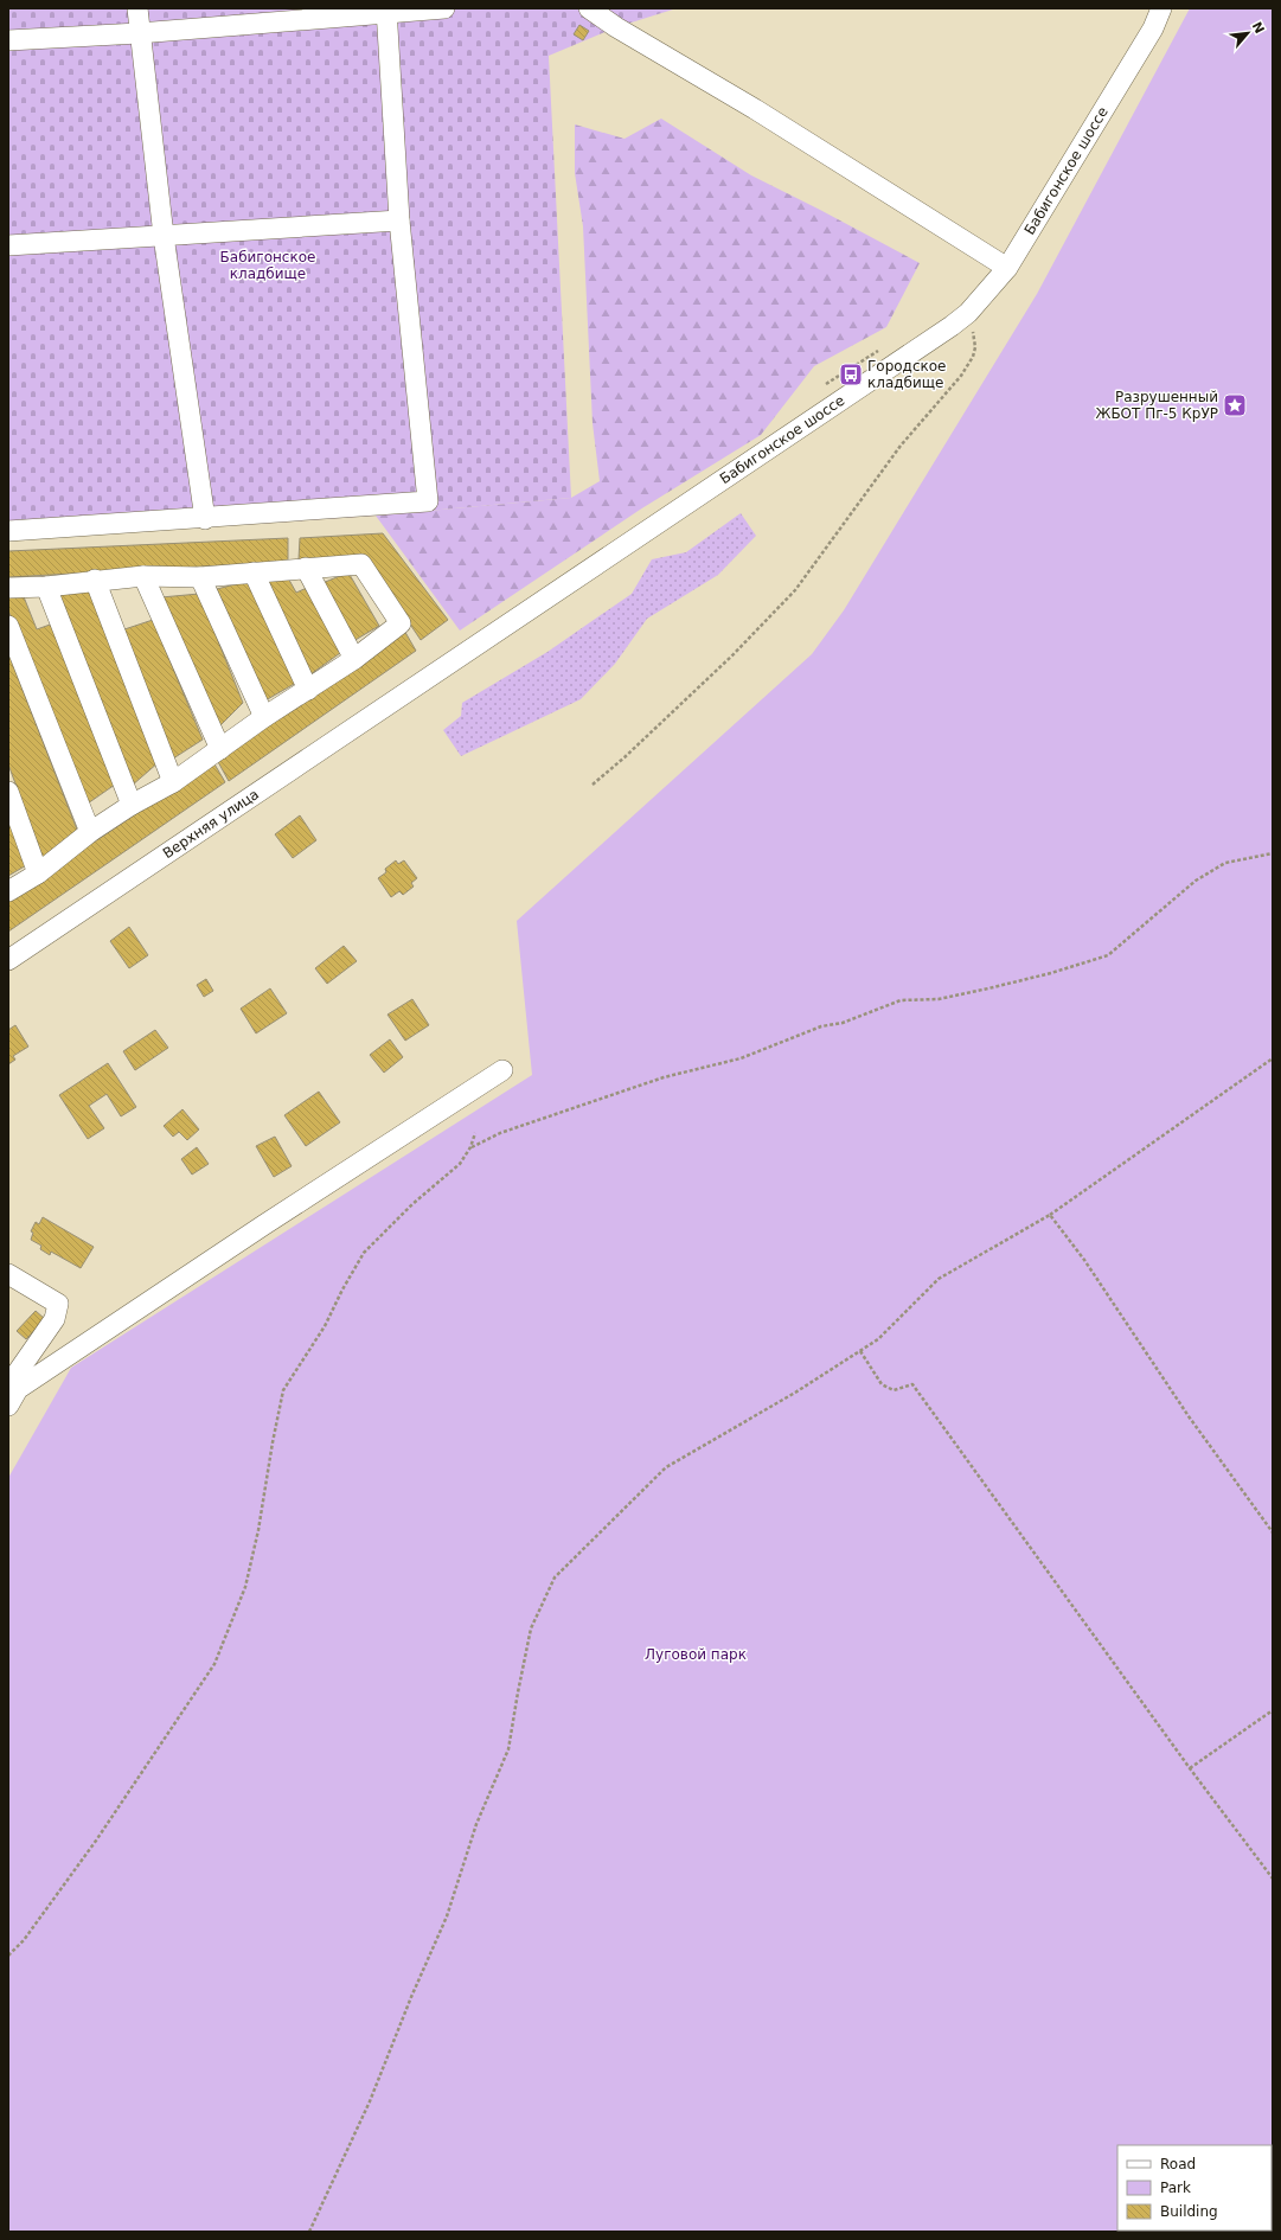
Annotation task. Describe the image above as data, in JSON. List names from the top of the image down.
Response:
{
  "streets": {
    "street": ["Бабигонское шоссе", "Верхняя улица"]
  },
  "crossings": [
    ["Бабигонское шоссе", "Верхняя улица"]
  ],
  "parks": ["Бабигонское кладбище", "Луговой парк"],
  "places": {
    "bus stop": ["Городское кладбище"],
    "place": ["Разрушенный ЖБОТ Пг-5 КрУР"]
  },
  "legend": ["Road", "Park", "Building"],
  "north": "top right"
}
